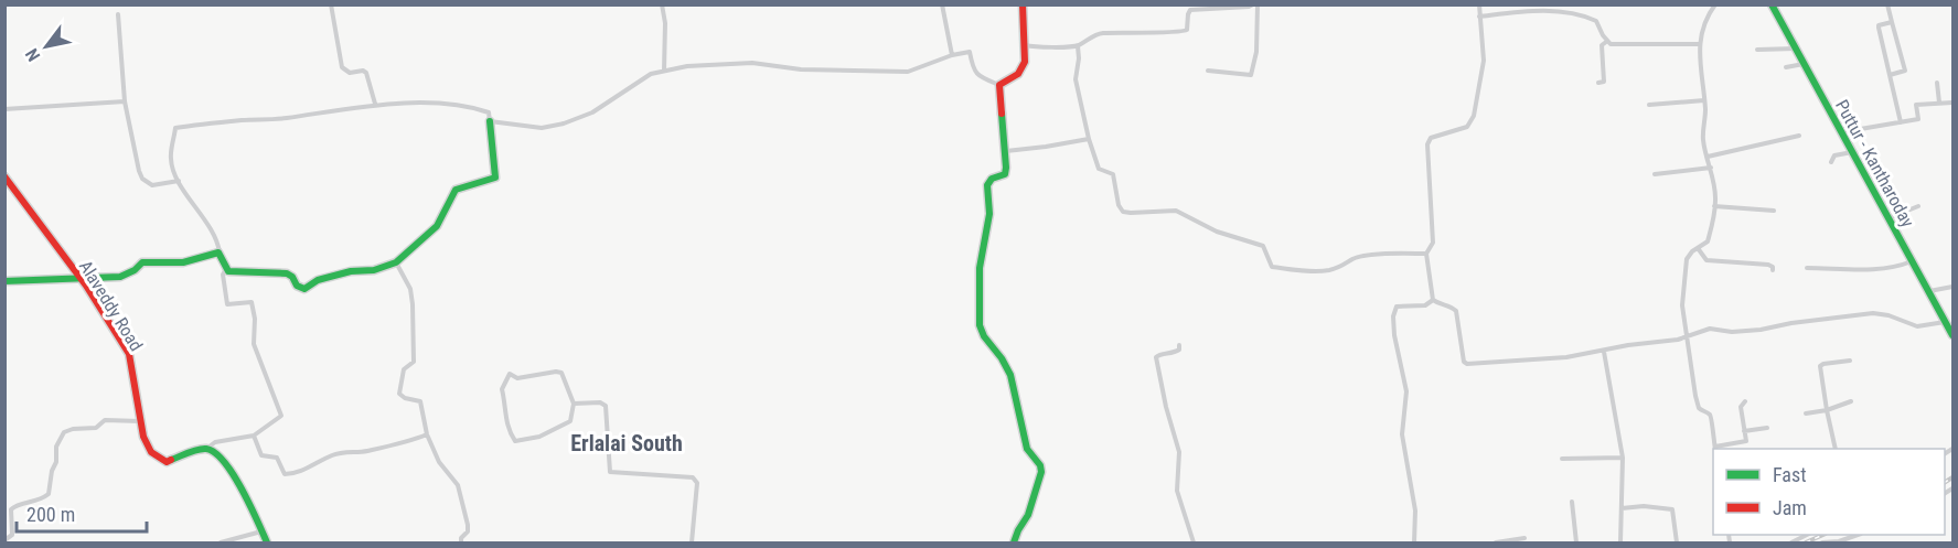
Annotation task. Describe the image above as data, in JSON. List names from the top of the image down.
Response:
{
  "streets": {
    "street": ["Puttur - Kantharoday", "Alaveddy Road"]
  },
  "districts": ["Erlalai South"],
  "legend": ["Fast", "Jam"],
  "scale_bar": "200 m",
  "north": "bottom left"
}
